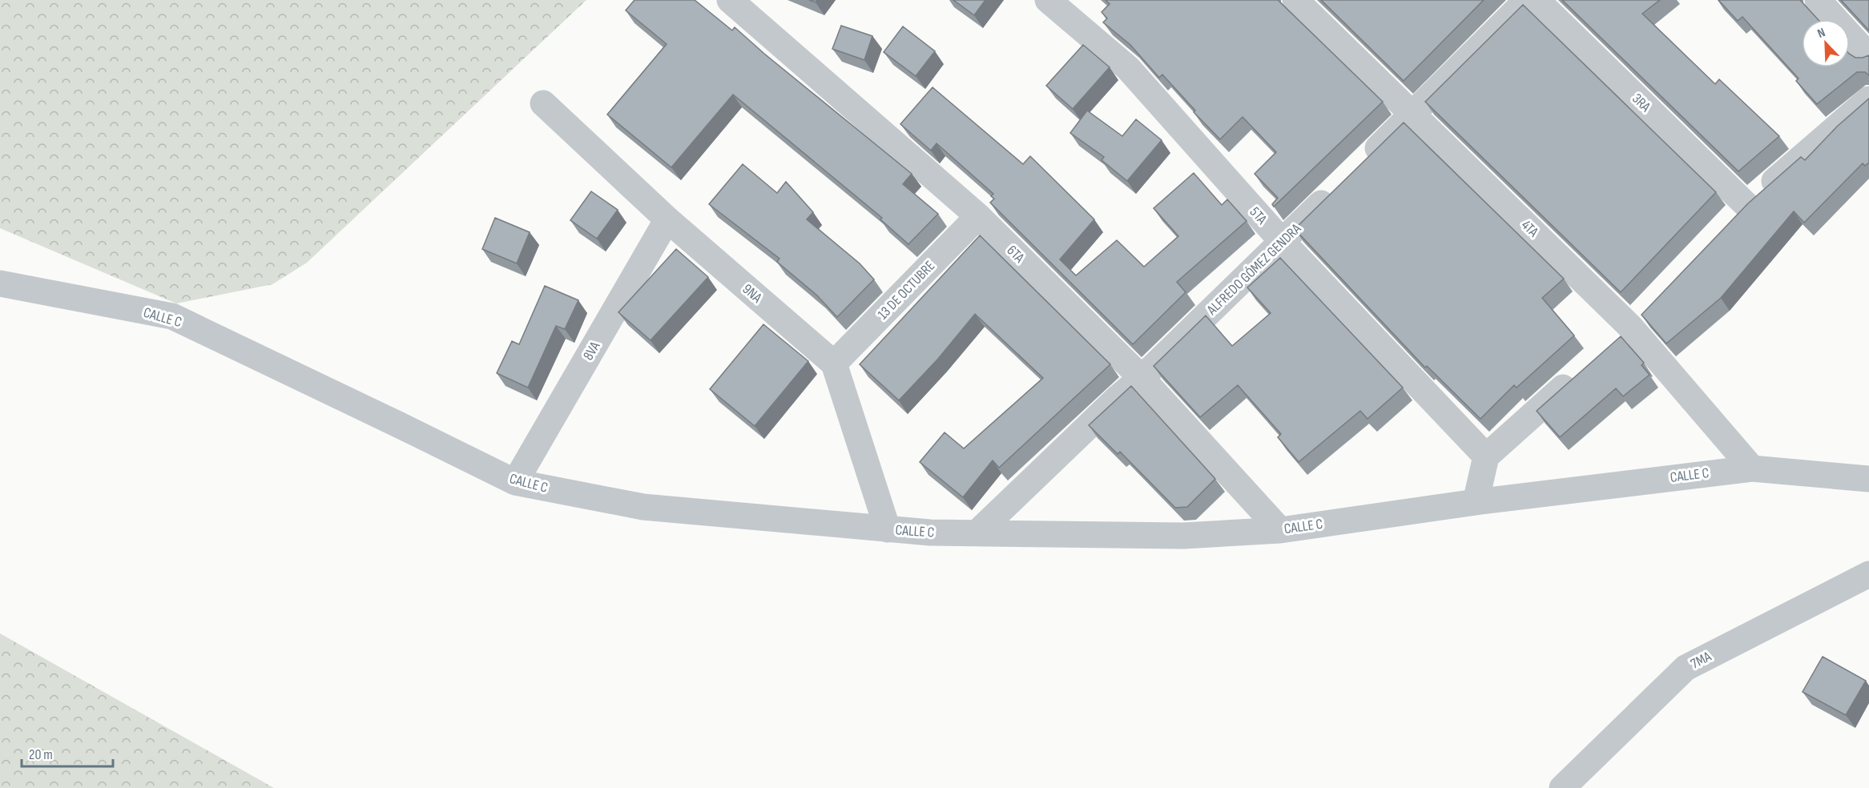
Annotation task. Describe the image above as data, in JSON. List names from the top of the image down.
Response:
{
  "streets": {
    "street": [
      "3RA",
      "5TA",
      "4TA",
      "6TA",
      "ALFREDO GÓMEZ GENDRA",
      "13 DE OCTUBRE",
      "9NA",
      "CALLE C",
      "8VA",
      "7MA"
    ]
  },
  "crossings": [
    ["5TA", "ALFREDO GÓMEZ GENDRA"],
    ["4TA", "CALLE C"],
    ["6TA", "ALFREDO GÓMEZ GENDRA"],
    ["6TA", "13 DE OCTUBRE"],
    ["6TA", "CALLE C"],
    ["ALFREDO GÓMEZ GENDRA", "CALLE C"],
    ["13 DE OCTUBRE", "9NA"],
    ["9NA", "8VA"],
    ["CALLE C", "8VA"]
  ],
  "scale_bar": "20 m",
  "north": "top left"
}
